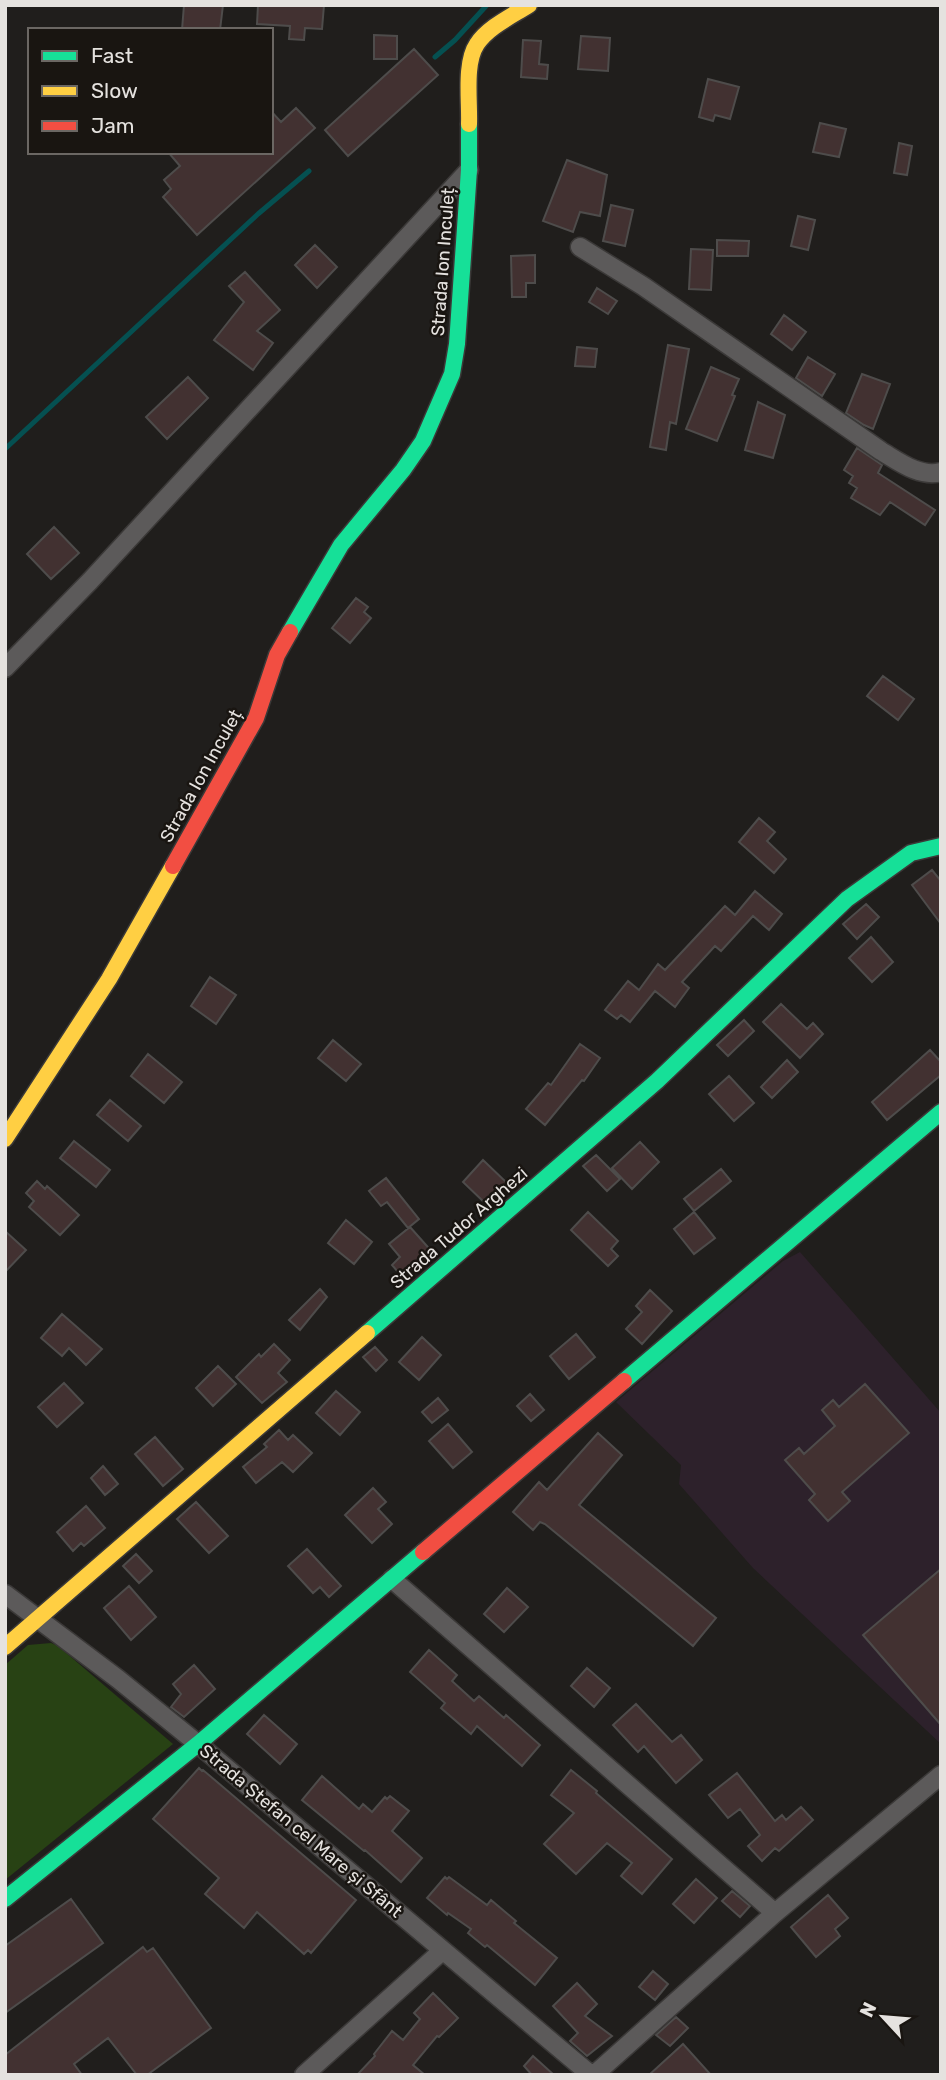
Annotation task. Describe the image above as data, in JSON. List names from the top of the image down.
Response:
{
  "streets": {
    "street": ["Strada Ion Inculeț", "Strada Tudor Arghezi", "Strada Ștefan cel Mare și Sfânt"]
  },
  "crossings": [
    ["Strada Tudor Arghezi", "Strada Ștefan cel Mare și Sfânt"]
  ],
  "legend": ["Fast", "Slow", "Jam"],
  "north": "top left"
}
